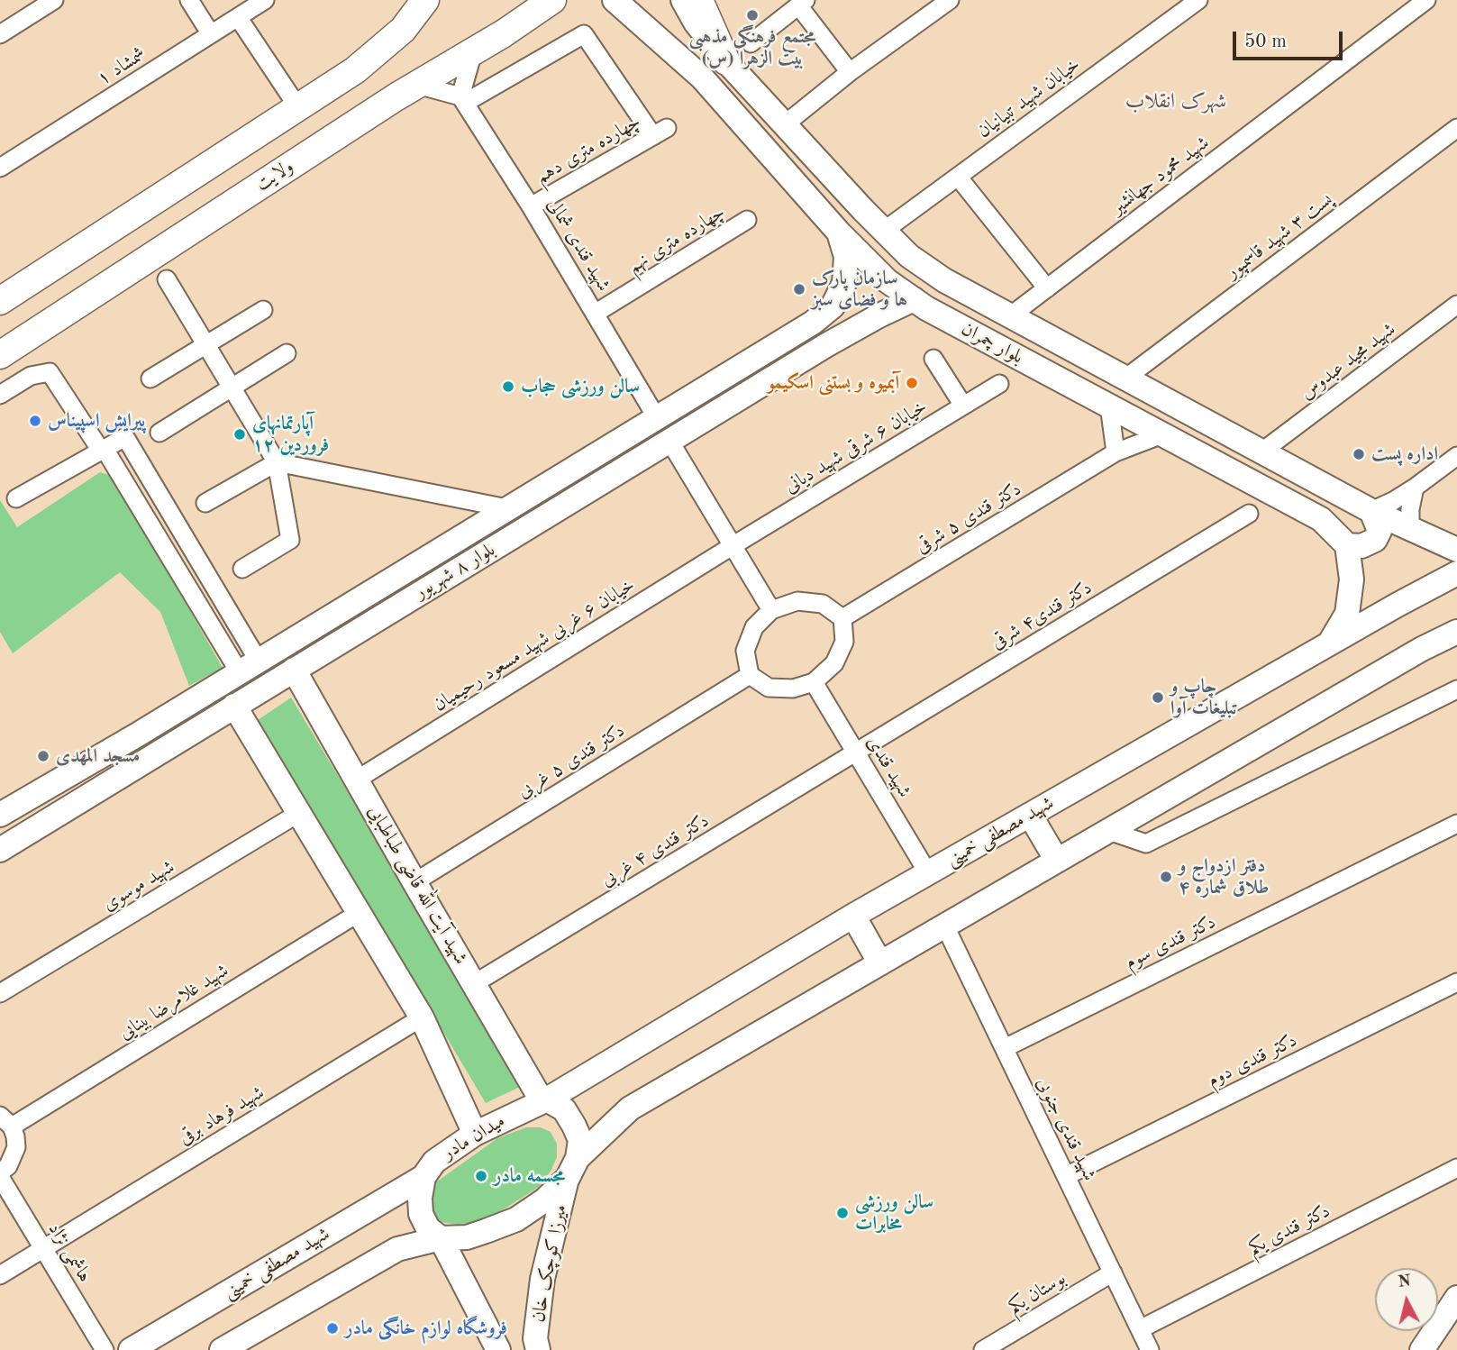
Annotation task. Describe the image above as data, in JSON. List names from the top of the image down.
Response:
{
  "streets": {
    "main road": [
      "ولایت",
      "بلوار چمران",
      "بلوار ۸ شهریور",
      "شهید مصطفی خمینی",
      "شهید آیت الله قاضی طباطبایی",
      "میدان مادر",
      "میرزا کوچک خان"
    ],
    "street": [
      "شمشاد ۱",
      "خیابان شهید تبیانیان",
      "چهارده متری دهم",
      "شهید محمود جهانشیر",
      "پست ۳ شهید قاسمپور",
      "چهارده متری نهم",
      "شهید قندی شمالی",
      "شهید مجید عبدوس",
      "خیابان ۶ شرقی شهید دیانی",
      "دکتر قندی ۵ شرقی",
      "دکتر قندی۴ شرقی",
      "خیابان ۶ غربی شهید مسعود رحیمیان",
      "دکتر قندی ۵ غربی",
      "شهید قندی",
      "دکتر قندی ۴ غربی",
      "شهید موسوی",
      "دکتر قندی سوم",
      "شهید غلامرضا بینایی",
      "دکتر قندی دوم",
      "شهید فرهاد برقی",
      "شهید قندی جنوبی",
      "دکتر قندی یکم",
      "هاشمی نژاد",
      "بوستان یکم"
    ]
  },
  "crossings": [
    ["خیابان شهید تبیانیان", "بلوار چمران"],
    ["چهارده متری دهم", "شهید قندی شمالی"],
    ["شهید محمود جهانشیر", "بلوار چمران"],
    ["پست ۳ شهید قاسمپور", "بلوار چمران"],
    ["چهارده متری نهم", "شهید قندی شمالی"],
    ["شهید قندی شمالی", "بلوار ۸ شهریور"],
    ["بلوار چمران", "شهید مجید عبدوس"],
    ["بلوار چمران", "دکتر قندی ۵ شرقی"],
    ["بلوار چمران", "بلوار ۸ شهریور"],
    ["خیابان ۶ شرقی شهید دیانی", "خیابان ۶ غربی شهید مسعود رحیمیان"],
    ["دکتر قندی ۵ شرقی", "دکتر قندی ۵ غربی"],
    ["دکتر قندی ۵ شرقی", "شهید قندی"],
    ["بلوار ۸ شهریور", "شهید آیت الله قاضی طباطبایی"],
    ["دکتر قندی۴ شرقی", "شهید قندی"],
    ["دکتر قندی۴ شرقی", "دکتر قندی ۴ غربی"],
    ["خیابان ۶ غربی شهید مسعود رحیمیان", "شهید آیت الله قاضی طباطبایی"],
    ["دکتر قندی ۵ غربی", "شهید قندی"],
    ["دکتر قندی ۵ غربی", "شهید آیت الله قاضی طباطبایی"],
    ["شهید قندی", "شهید مصطفی خمینی"],
    ["شهید قندی", "دکتر قندی ۴ غربی"],
    ["شهید مصطفی خمینی", "شهید آیت الله قاضی طباطبایی"],
    ["شهید مصطفی خمینی", "میدان مادر"],
    ["دکتر قندی ۴ غربی", "شهید آیت الله قاضی طباطبایی"],
    ["شهید آیت الله قاضی طباطبایی", "میدان مادر"],
    ["دکتر قندی سوم", "شهید قندی جنوبی"],
    ["دکتر قندی دوم", "شهید قندی جنوبی"],
    ["شهید فرهاد برقی", "هاشمی نژاد"],
    ["شهید قندی جنوبی", "دکتر قندی یکم"],
    ["شهید قندی جنوبی", "بوستان یکم"]
  ],
  "districts": ["شهرک انقلاب"],
  "places": [
    "مجتمع فرهنگی مذهبی بیت الزهرا (س)",
    "سازمان پارک ها و فضای سبز",
    "آبمیوه و بستنی اسکیمو",
    "سالن ورزشی حجاب",
    "پیرایش اسپیناس",
    "آپارتمانهای ۱۲ فروردین",
    "اداره پست",
    "چاپ و تبلیغات آوا",
    "مسجد المهدی",
    "دفتر ازدواج و طلاق شماره ۴",
    "مجسمه مادر",
    "سالن ورزشی مخابرات",
    "فروشگاه لوازم خانگی مادر"
  ],
  "scale_bar": "50 m",
  "north": "top"
}
